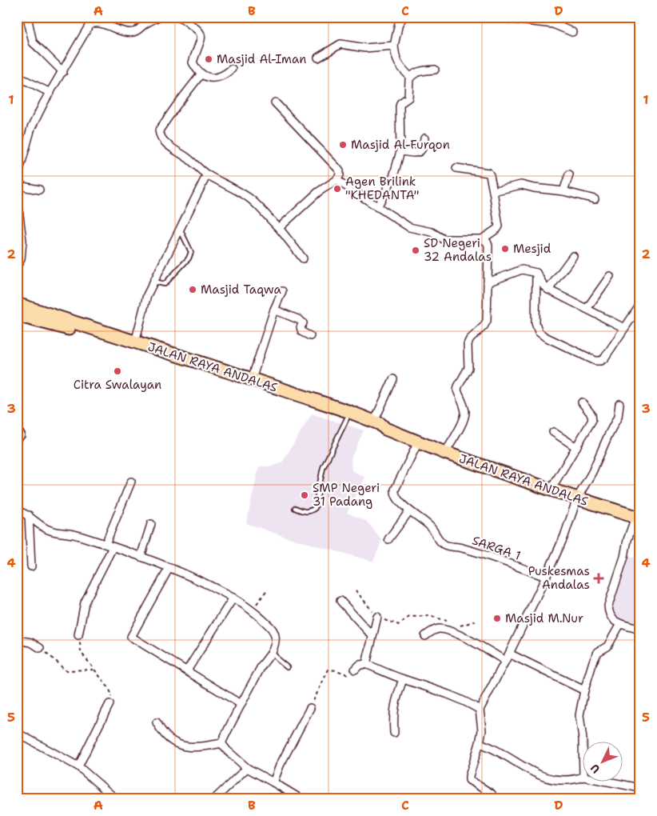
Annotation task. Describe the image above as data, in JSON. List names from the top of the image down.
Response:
{
  "streets": {
    "main road": ["JALAN RAYA ANDALAS"],
    "street": ["SARGA 1"]
  },
  "crossings": [
    ["JALAN RAYA ANDALAS", "SARGA 1"]
  ],
  "places": {
    "other": [
      "Masjid Al-Iman",
      "Masjid Al-Furqon",
      "Agen Brilink \"KHEDANTA\"",
      "Mesjid",
      "SD Negeri 32 Andalas",
      "Masjid Taqwa",
      "Citra Swalayan",
      "SMP Negeri 31 Padang",
      "Masjid M.Nur"
    ],
    "health": ["Puskesmas Andalas"]
  },
  "north": "bottom left",
  "grid": {
    "columns": [
      "A",
      "B",
      "C",
      "D"
    ],
    "rows": [
      "1",
      "2",
      "3",
      "4",
      "5"
    ]
  }
}
